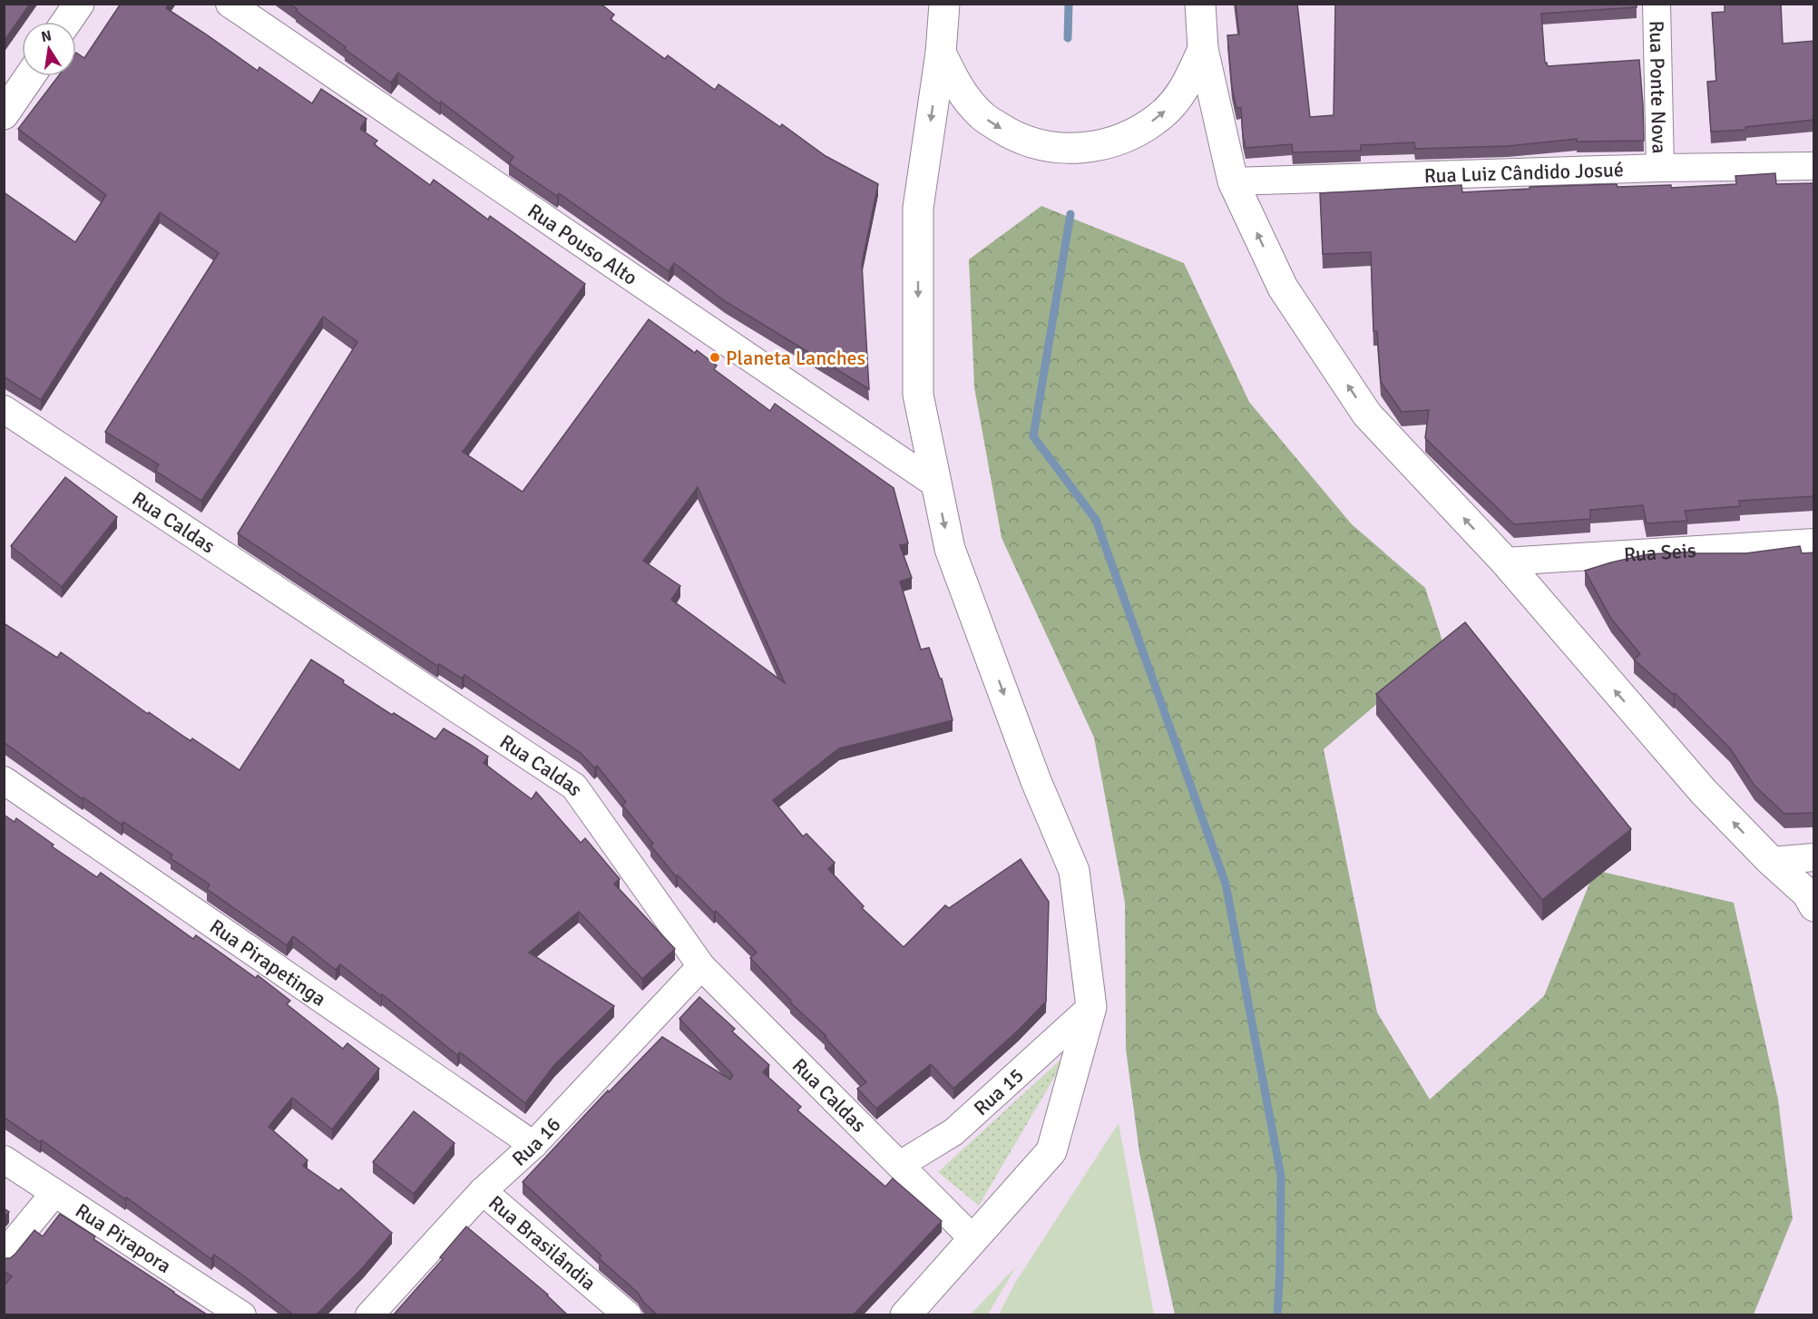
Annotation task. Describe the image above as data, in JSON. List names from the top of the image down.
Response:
{
  "streets": {
    "street": [
      "Rua Ponte Nova",
      "Rua Luiz Cândido Josué",
      "Rua Pouso Alto",
      "Rua Caldas",
      "Rua Seis",
      "Rua Pirapetinga",
      "Rua 15",
      "Rua 16",
      "Rua Pirapora",
      "Rua Brasilândia"
    ]
  },
  "crossings": [
    ["Rua Ponte Nova", "Rua Luiz Cândido Josué"],
    ["Rua Caldas", "Rua 15"],
    ["Rua Caldas", "Rua 16"],
    ["Rua Pirapetinga", "Rua 16"],
    ["Rua 16", "Rua Brasilândia"]
  ],
  "places": ["Planeta Lanches"],
  "north": "top"
}
